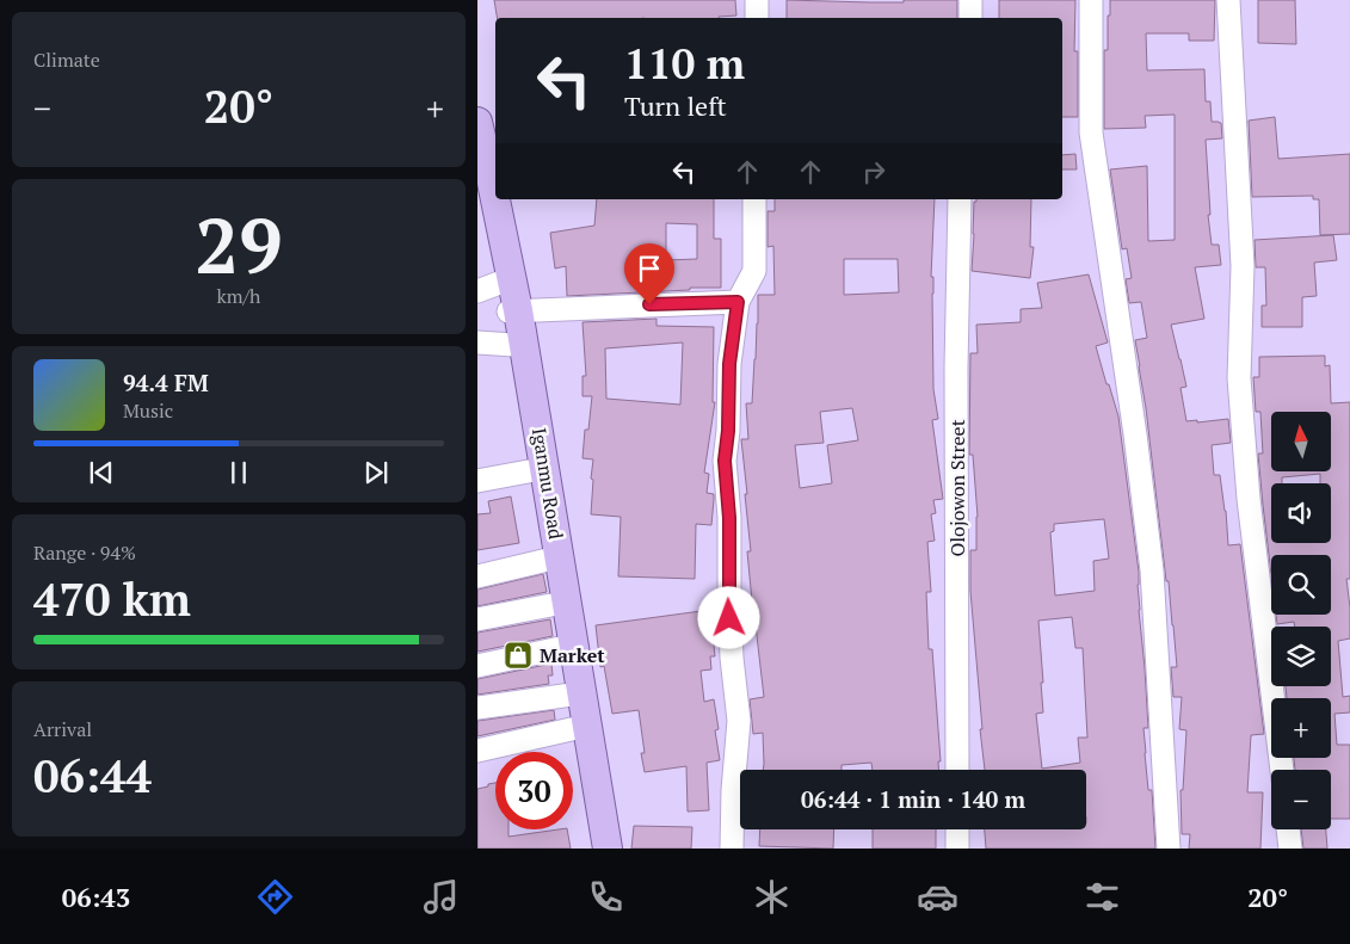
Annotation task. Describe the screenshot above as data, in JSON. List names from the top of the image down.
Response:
{
  "streets": {
    "main road": ["Iganmu Road"],
    "street": ["Olojowon Street"]
  },
  "places": {
    "shop": ["Market"]
  },
  "north": "top",
  "page": {
    "tile": [
      "Climate",
      ["29", "km/h"],
      ["Range · 94%", "470 km"],
      ["Arrival", "06:44"]
    ],
    "turn": ["110 m", "Turn left"],
    "heat": ["−", "20°", "+"],
    "song": ["94.4 FM", "Music"],
    "map_buttons": ["+", "−"],
    "limit": "30",
    "trip": "06:44 · 1 min · 140 m",
    "tabs": ["06:43", "20°"]
  }
}
